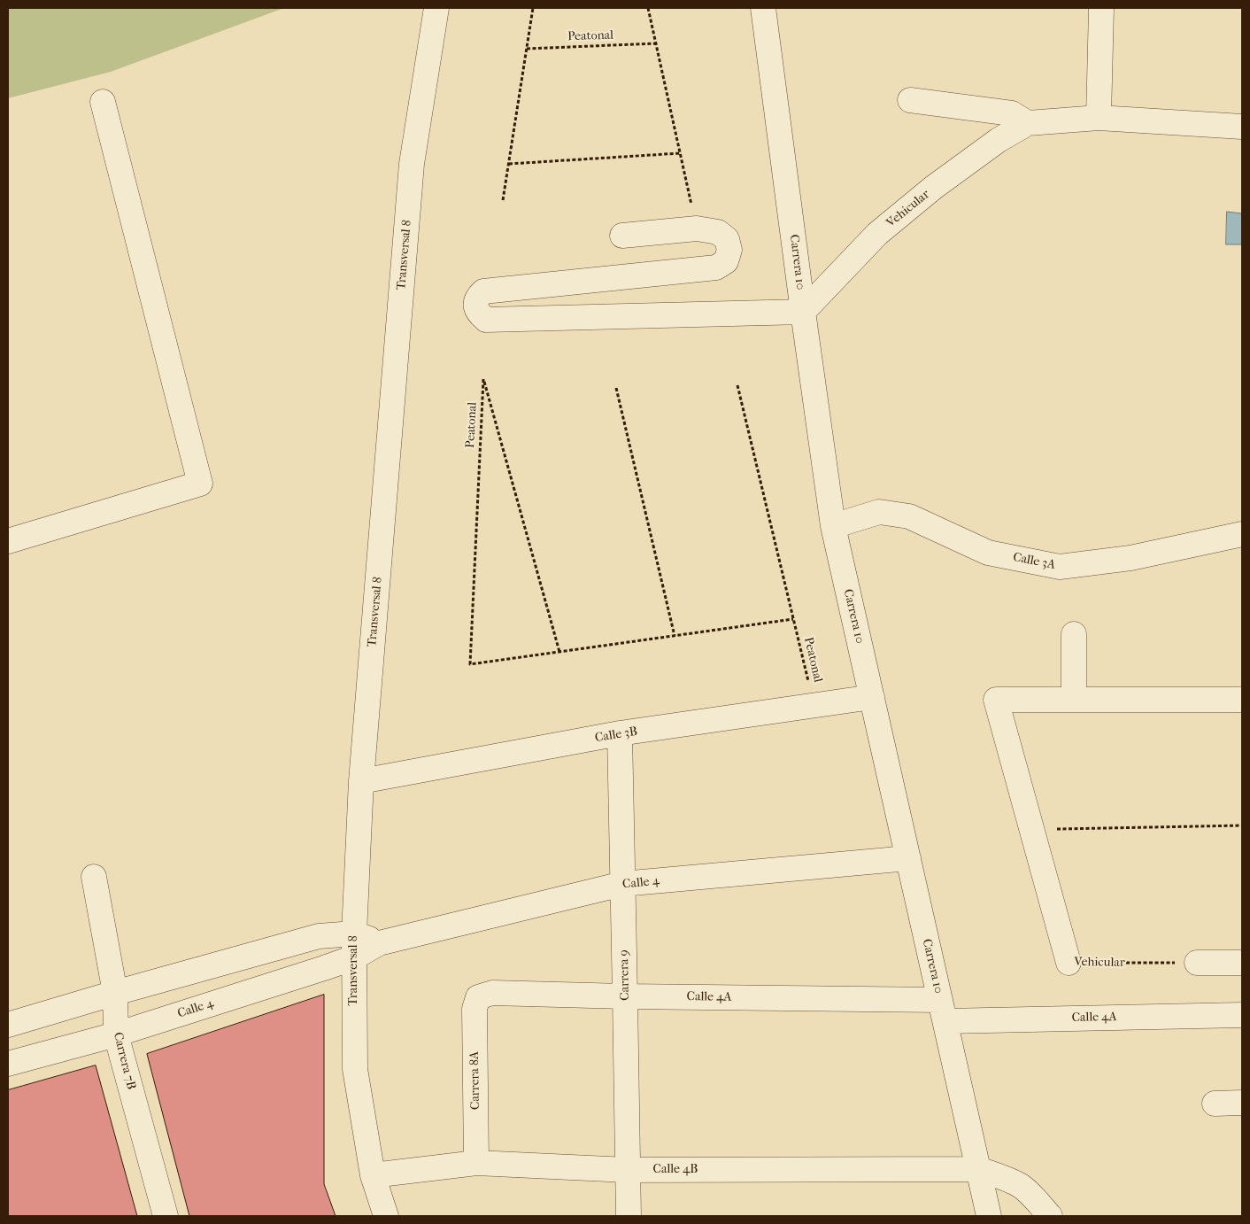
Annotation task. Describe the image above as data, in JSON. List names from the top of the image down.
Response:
{
  "streets": {
    "street": [
      "Vehicular",
      "Transversal 8",
      "Carrera 10",
      "Calle 3A",
      "Calle 3B",
      "Calle 4",
      "Carrera 9",
      "Calle 4A",
      "Carrera 7B",
      "Carrera 8A",
      "Calle 4B"
    ],
    "path": ["Peatonal"]
  },
  "crossings": [
    ["Peatonal", "Calle 3B"],
    ["Vehicular", "Carrera 10"],
    ["Transversal 8", "Calle 3B"],
    ["Transversal 8", "Calle 4"],
    ["Transversal 8", "Calle 4B"],
    ["Carrera 10", "Calle 3A"],
    ["Carrera 10", "Calle 3B"],
    ["Carrera 10", "Calle 4"],
    ["Carrera 10", "Calle 4A"],
    ["Carrera 10", "Calle 4B"],
    ["Calle 3B", "Carrera 9"],
    ["Calle 4", "Carrera 9"],
    ["Calle 4", "Carrera 7B"],
    ["Carrera 9", "Calle 4A"],
    ["Carrera 9", "Calle 4B"],
    ["Calle 4A", "Carrera 8A"],
    ["Carrera 8A", "Calle 4B"]
  ]
}
